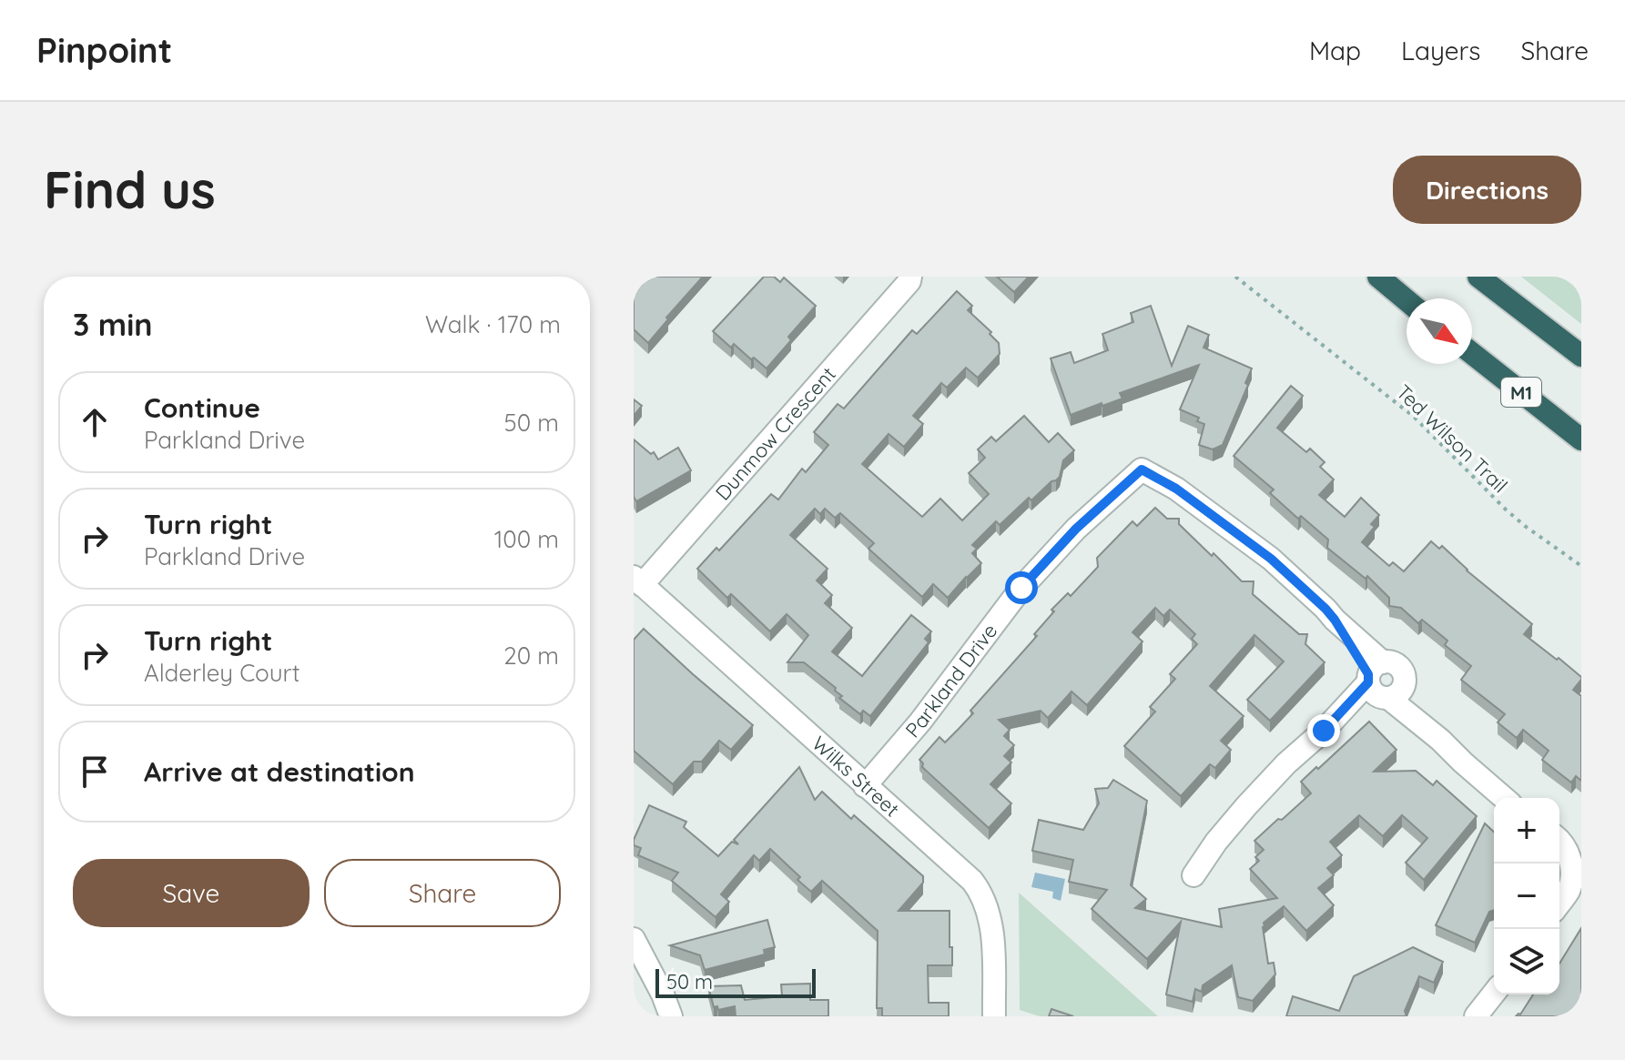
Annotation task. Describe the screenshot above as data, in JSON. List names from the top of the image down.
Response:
{
  "streets": {
    "highway": ["M1"],
    "street": ["Dunmow Crescent", "Parkland Drive", "Wilks Street"],
    "path": ["Ted Wilson Trail"]
  },
  "crossings": [
    ["Dunmow Crescent", "Wilks Street"],
    ["Parkland Drive", "Wilks Street"]
  ],
  "scale_bar": "50 m",
  "north": "bottom right",
  "page": {
    "header": "Pinpoint",
    "nav": ["Map", "Layers", "Share"],
    "buttons": [
      "Directions",
      ["Save", "Share"]
    ],
    "title": "Find us",
    "heading": ["3 min", "Walk · 170 m"],
    "list": [
      ["Continue", "Parkland Drive", "50 m"],
      ["Turn right", "Parkland Drive", "100 m"],
      ["Turn right", "Alderley Court", "20 m"],
      "Arrive at destination"
    ],
    "map_buttons": ["+", "−"],
    "scale": "50 m"
  }
}
